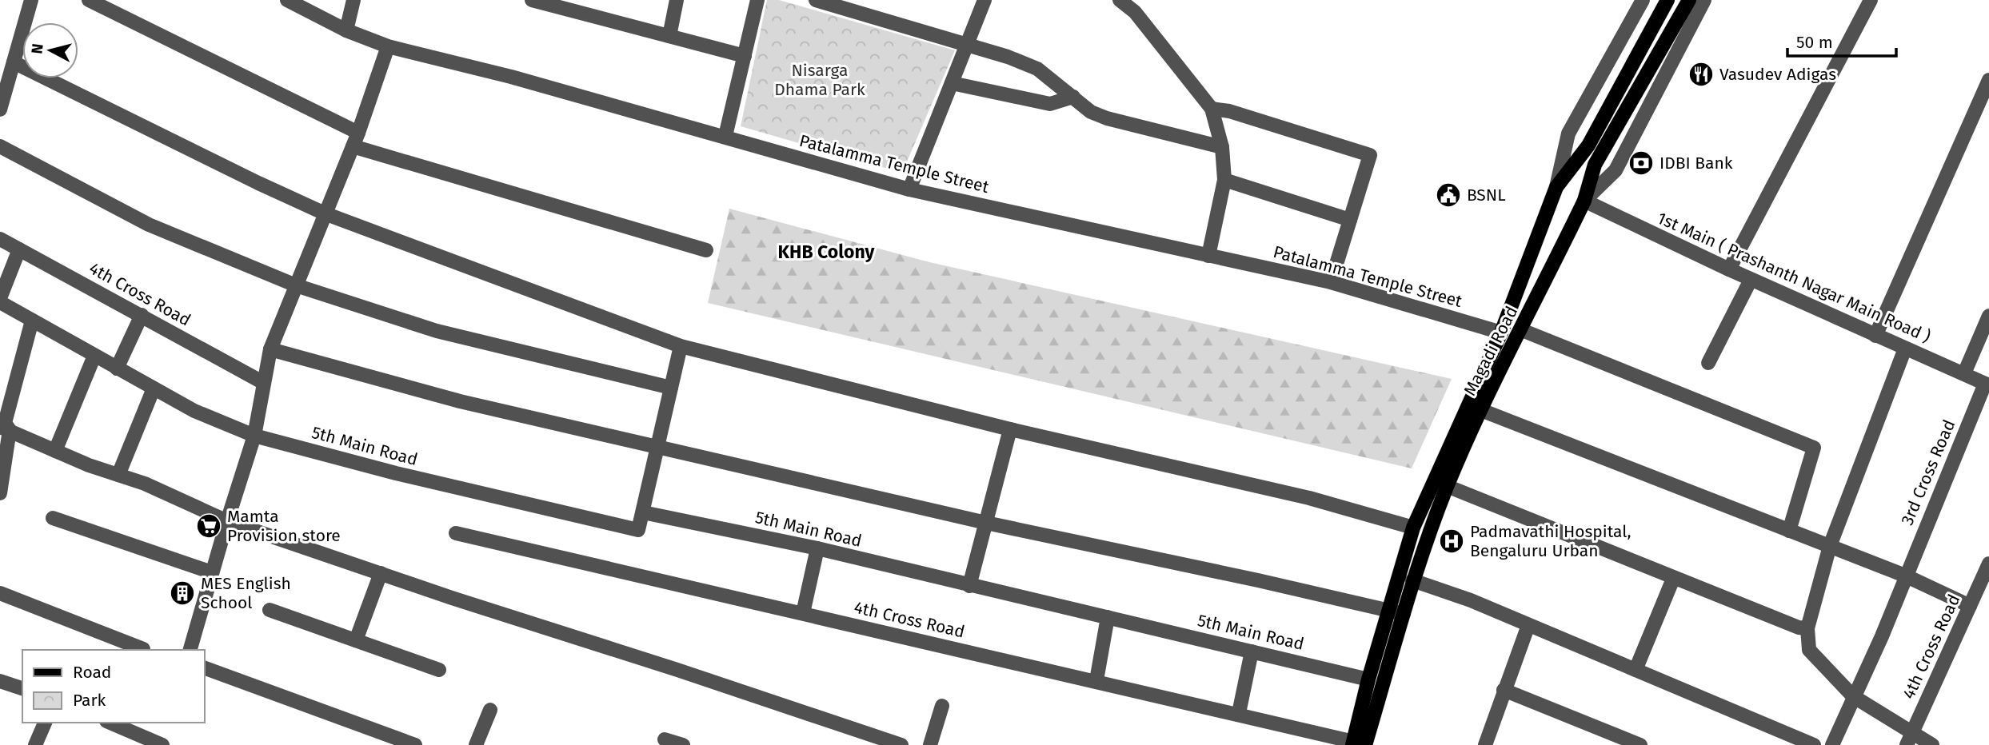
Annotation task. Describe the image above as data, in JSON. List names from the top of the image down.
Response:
{
  "streets": {
    "main road": ["Magadi Road"],
    "street": [
      "Patalamma Temple Street",
      "1st Main ( Prashanth Nagar Main Road )",
      "4th Cross Road",
      "5th Main Road",
      "3rd Cross Road"
    ]
  },
  "crossings": [
    ["Patalamma Temple Street", "Magadi Road"],
    ["1st Main ( Prashanth Nagar Main Road )", "Magadi Road"],
    ["1st Main ( Prashanth Nagar Main Road )", "3rd Cross Road"],
    ["4th Cross Road", "Magadi Road"],
    ["Magadi Road", "5th Main Road"]
  ],
  "districts": ["KHB Colony"],
  "parks": ["Nisarga Dhama Park"],
  "places": {
    "restaurant": ["Vasudev Adigas"],
    "bank": ["IDBI Bank"],
    "public building": ["BSNL"],
    "supermarket": ["Mamta Provision store"],
    "hospital": ["Padmavathi Hospital, Bengaluru Urban"],
    "building": ["MES English School"]
  },
  "legend": ["Road", "Park"],
  "scale_bar": "50 m",
  "north": "left"
}
